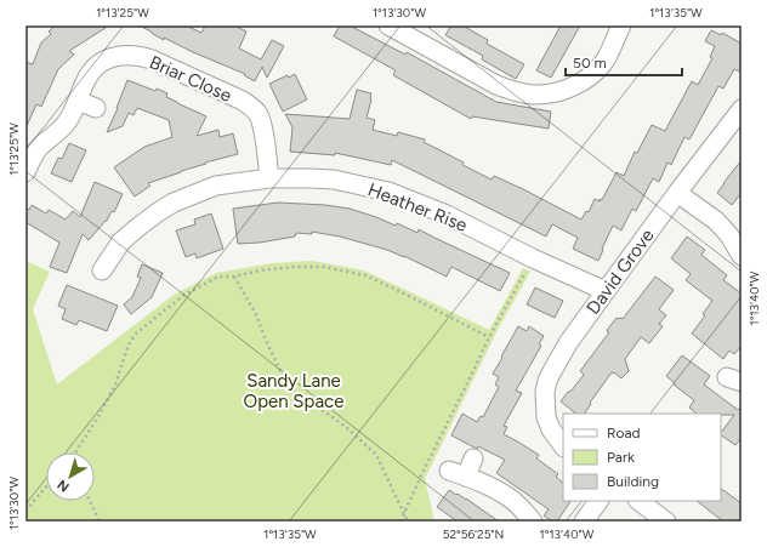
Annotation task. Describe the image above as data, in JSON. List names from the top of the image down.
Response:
{
  "streets": {
    "street": ["Briar Close", "Heather Rise", "David Grove"]
  },
  "crossings": [
    ["Briar Close", "Heather Rise"],
    ["Heather Rise", "David Grove"]
  ],
  "parks": ["Sandy Lane Open Space"],
  "legend": ["Road", "Park", "Building"],
  "scale_bar": "50 m",
  "north": "bottom left",
  "coordinates": [
    "1°13'25\"W",
    "1°13'30\"W",
    "1°13'35\"W",
    "1°13'40\"W",
    "52°56'25\"N"
  ]
}
